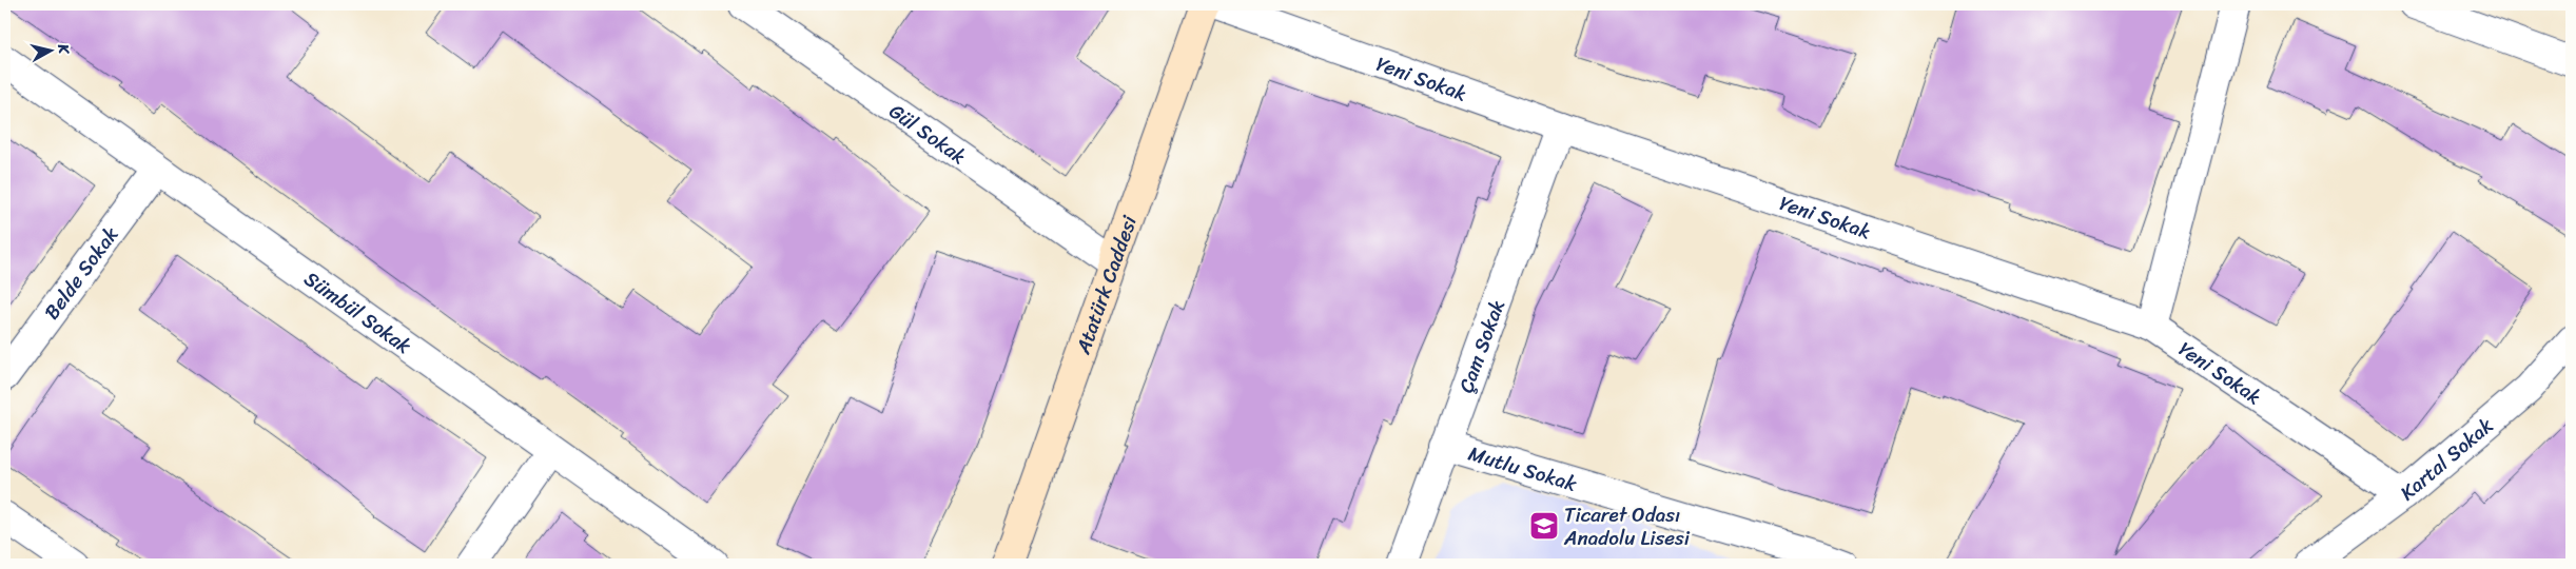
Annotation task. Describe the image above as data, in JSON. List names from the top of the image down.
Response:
{
  "streets": {
    "main road": ["Atatürk Caddesi"],
    "street": [
      "Yeni Sokak",
      "Gül Sokak",
      "Belde Sokak",
      "Sümbül Sokak",
      "Çam Sokak",
      "Kartal Sokak",
      "Mutlu Sokak"
    ]
  },
  "crossings": [
    ["Yeni Sokak", "Çam Sokak"],
    ["Yeni Sokak", "Kartal Sokak"],
    ["Gül Sokak", "Atatürk Caddesi"],
    ["Belde Sokak", "Sümbül Sokak"],
    ["Çam Sokak", "Mutlu Sokak"]
  ],
  "places": {
    "school or university": ["Ticaret Odası Anadolu Lisesi"]
  },
  "north": "right"
}
